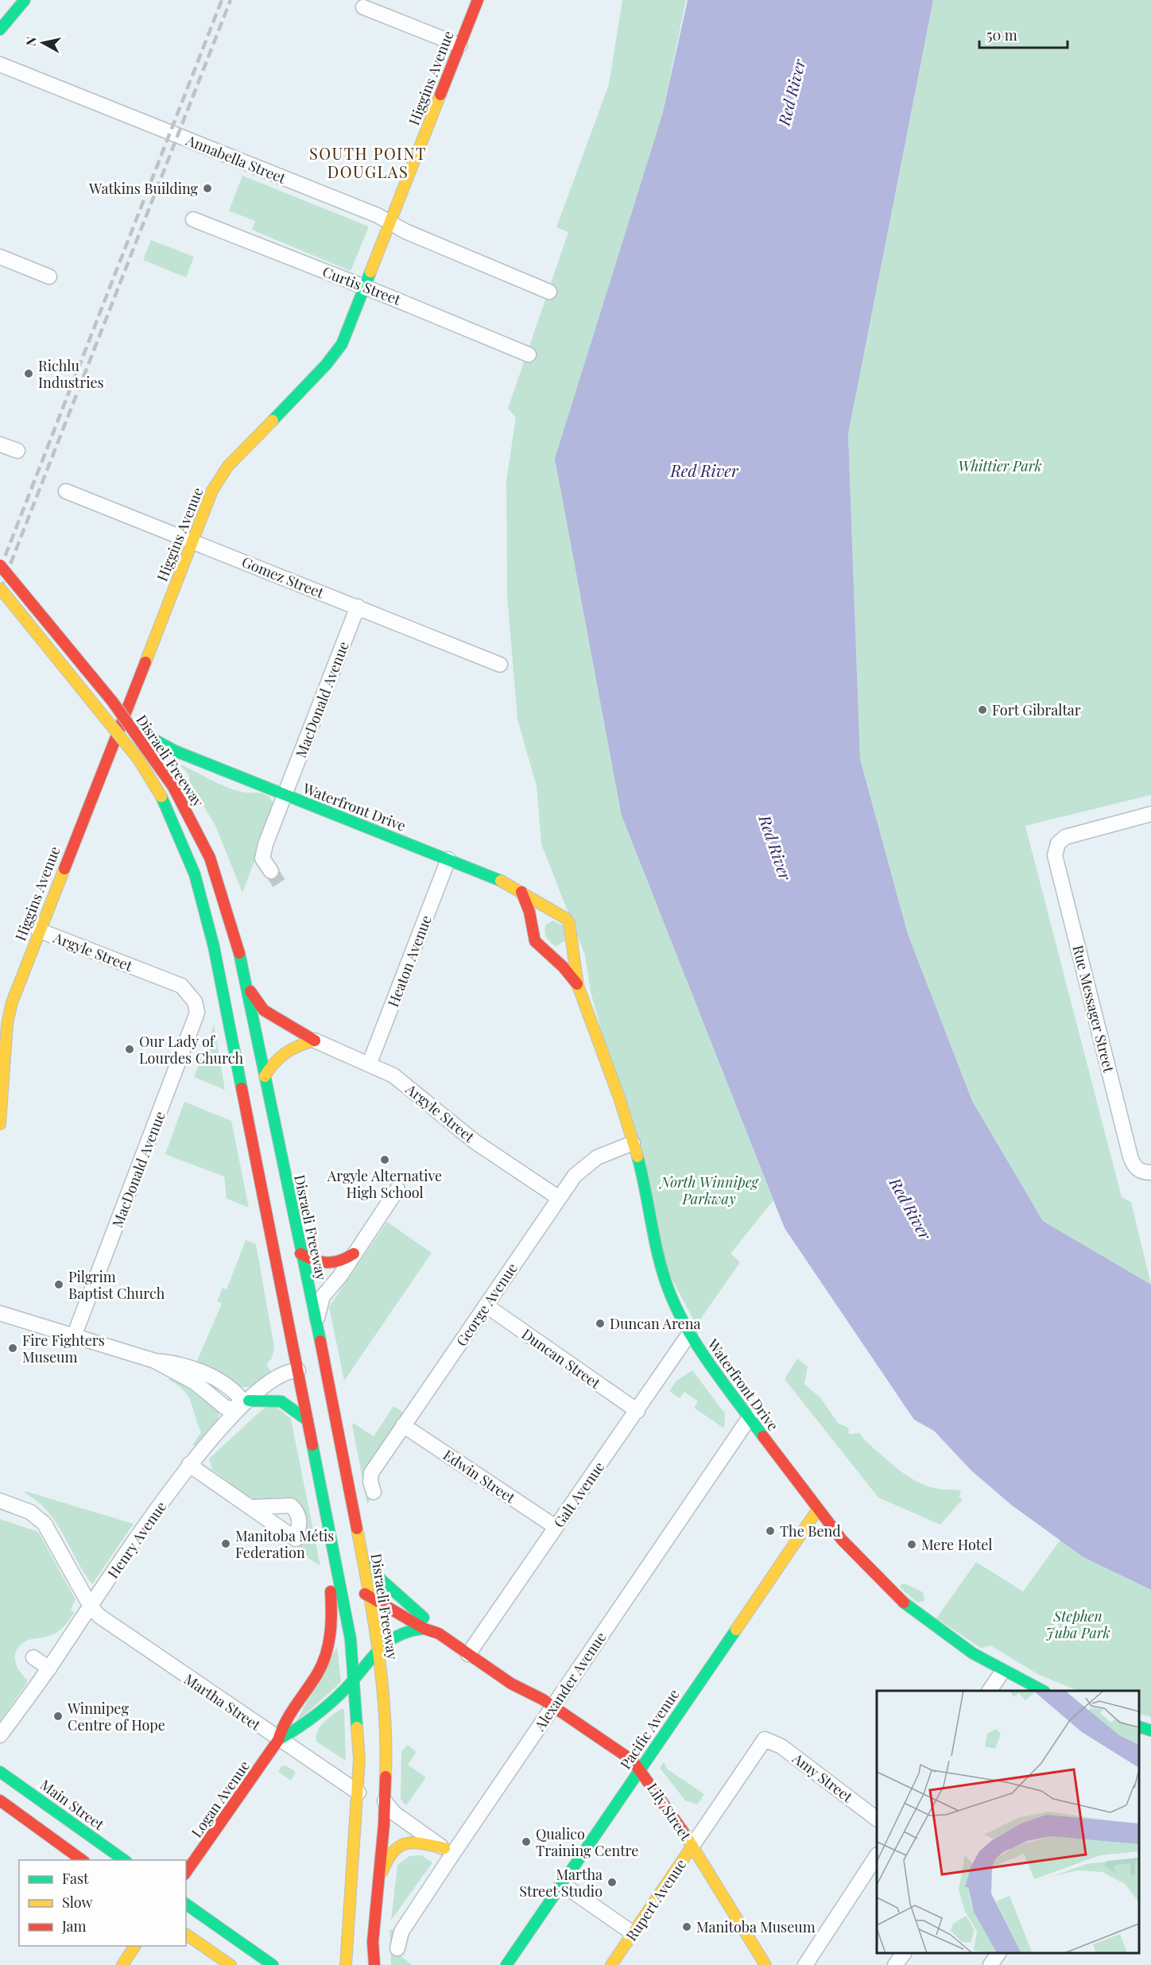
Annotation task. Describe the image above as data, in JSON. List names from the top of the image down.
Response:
{
  "streets": {
    "main road": [
      "Higgins Avenue",
      "Disraeli Freeway",
      "Waterfront Drive",
      "Pacific Avenue",
      "Logan Avenue",
      "Main Street",
      "Lily Street",
      "Rupert Avenue"
    ],
    "street": [
      "Annabella Street",
      "Curtis Street",
      "Gomez Street",
      "MacDonald Avenue",
      "Argyle Street",
      "Heaton Avenue",
      "Rue Messager Street",
      "George Avenue",
      "Duncan Street",
      "Edwin Street",
      "Galt Avenue",
      "Henry Avenue",
      "Alexander Avenue",
      "Martha Street",
      "Amy Street"
    ]
  },
  "crossings": [
    ["Higgins Avenue", "Annabella Street"],
    ["Higgins Avenue", "Curtis Street"],
    ["Higgins Avenue", "Gomez Street"],
    ["Higgins Avenue", "Waterfront Drive"],
    ["Higgins Avenue", "Argyle Street"],
    ["Gomez Street", "MacDonald Avenue"],
    ["MacDonald Avenue", "Waterfront Drive"],
    ["MacDonald Avenue", "Argyle Street"],
    ["Disraeli Freeway", "Henry Avenue"],
    ["Disraeli Freeway", "Martha Street"],
    ["Disraeli Freeway", "Logan Avenue"],
    ["Disraeli Freeway", "Lily Street"],
    ["Waterfront Drive", "Heaton Avenue"],
    ["Waterfront Drive", "George Avenue"],
    ["Waterfront Drive", "Galt Avenue"],
    ["Waterfront Drive", "Alexander Avenue"],
    ["Waterfront Drive", "Pacific Avenue"],
    ["Argyle Street", "Heaton Avenue"],
    ["Argyle Street", "George Avenue"],
    ["George Avenue", "Duncan Street"],
    ["George Avenue", "Edwin Street"],
    ["Duncan Street", "Galt Avenue"],
    ["Edwin Street", "Galt Avenue"],
    ["Galt Avenue", "Lily Street"],
    ["Henry Avenue", "Martha Street"],
    ["Alexander Avenue", "Lily Street"],
    ["Martha Street", "Logan Avenue"],
    ["Pacific Avenue", "Lily Street"],
    ["Amy Street", "Rupert Avenue"],
    ["Logan Avenue", "Lily Street"],
    ["Lily Street", "Rupert Avenue"]
  ],
  "districts": ["SOUTH POINT DOUGLAS"],
  "water": ["Red River"],
  "parks": ["Whittier Park", "North Winnipeg Parkway", "Stephen Juba Park"],
  "places": [
    "Watkins Building",
    "Richlu Industries",
    "Fort Gibraltar",
    "Our Lady of Lourdes Church",
    "Argyle Alternative High School",
    "Pilgrim Baptist Church",
    "Duncan Arena",
    "Fire Fighters Museum",
    "The Bend",
    "Manitoba Métis Federation",
    "Mere Hotel",
    "Winnipeg Centre of Hope",
    "Qualico Training Centre",
    "Martha Street Studio",
    "Manitoba Museum"
  ],
  "legend": ["Fast", "Slow", "Jam"],
  "scale_bar": "50 m",
  "north": "left"
}
